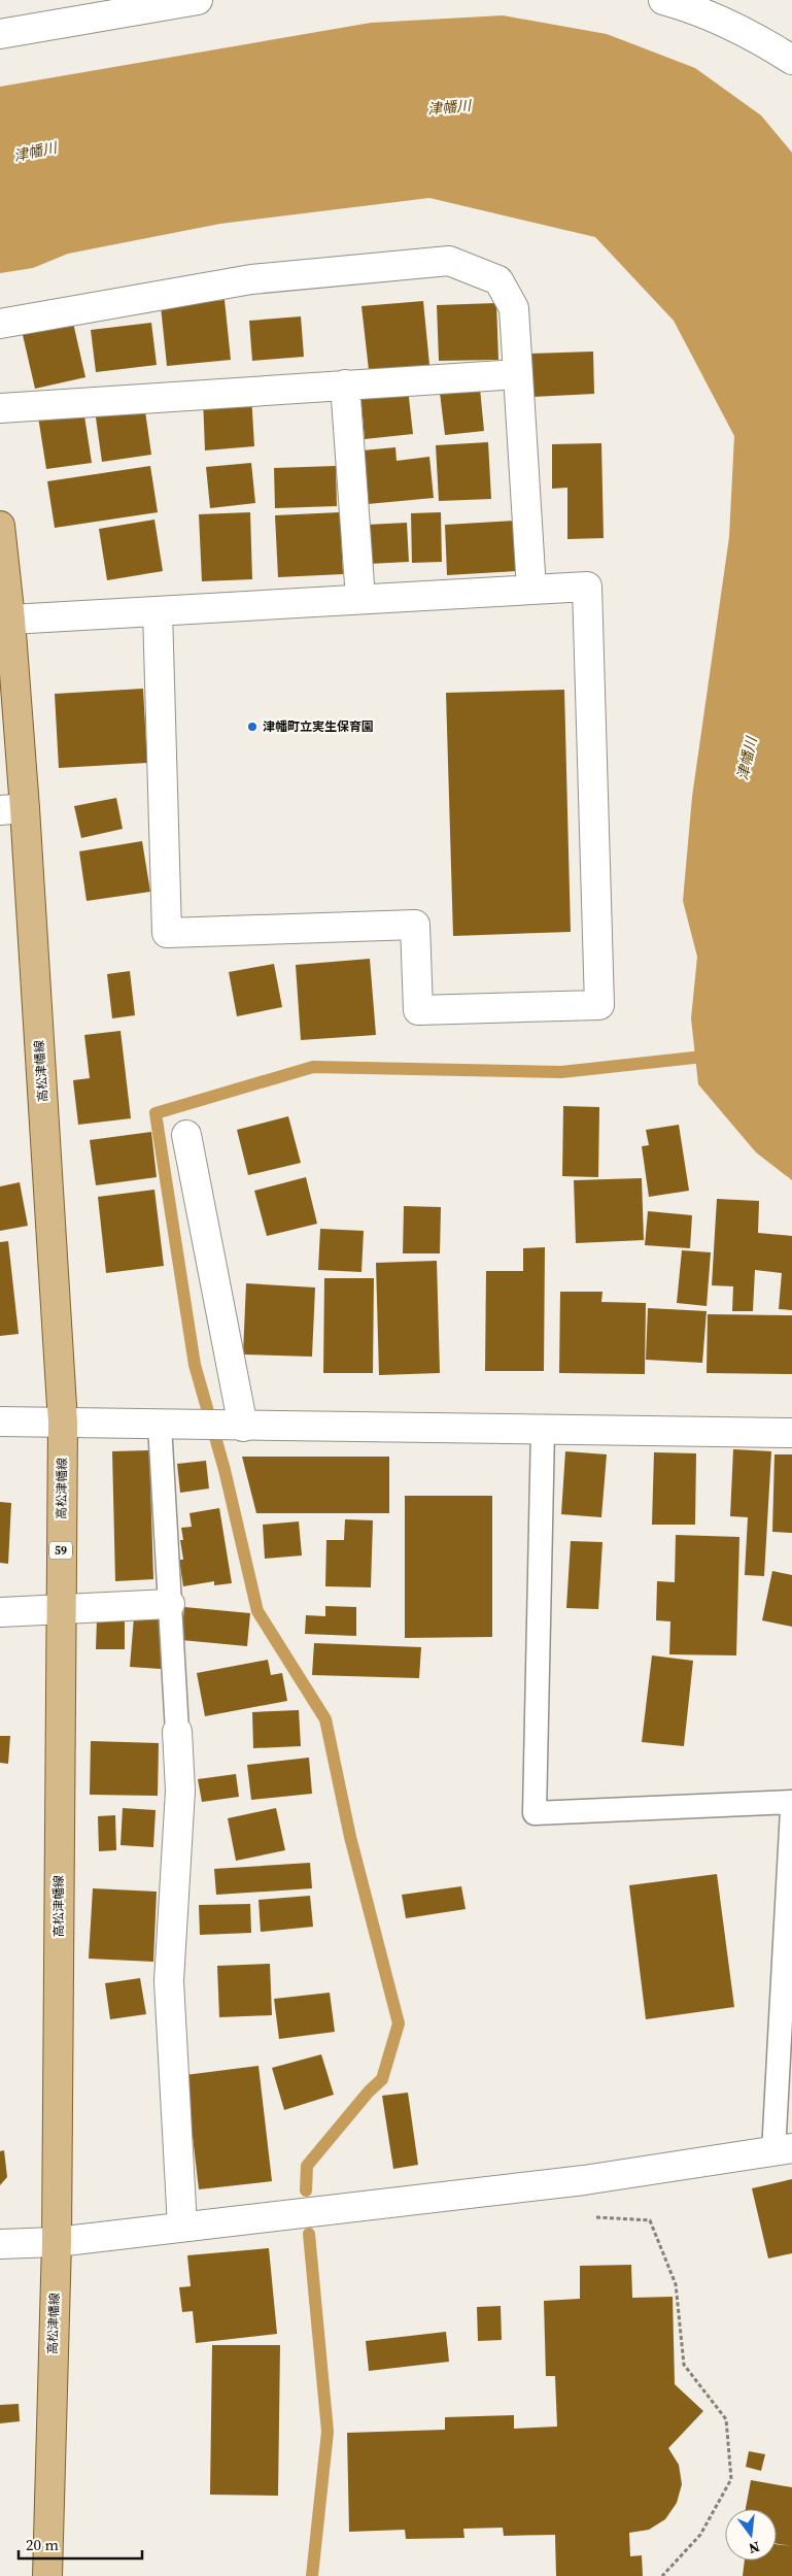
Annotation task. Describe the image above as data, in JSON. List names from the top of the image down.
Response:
{
  "streets": {
    "main road": ["高松津幡線", "59"]
  },
  "water": ["津幡川"],
  "places": ["津幡町立実生保育園"],
  "scale_bar": "20 m",
  "north": "bottom"
}
